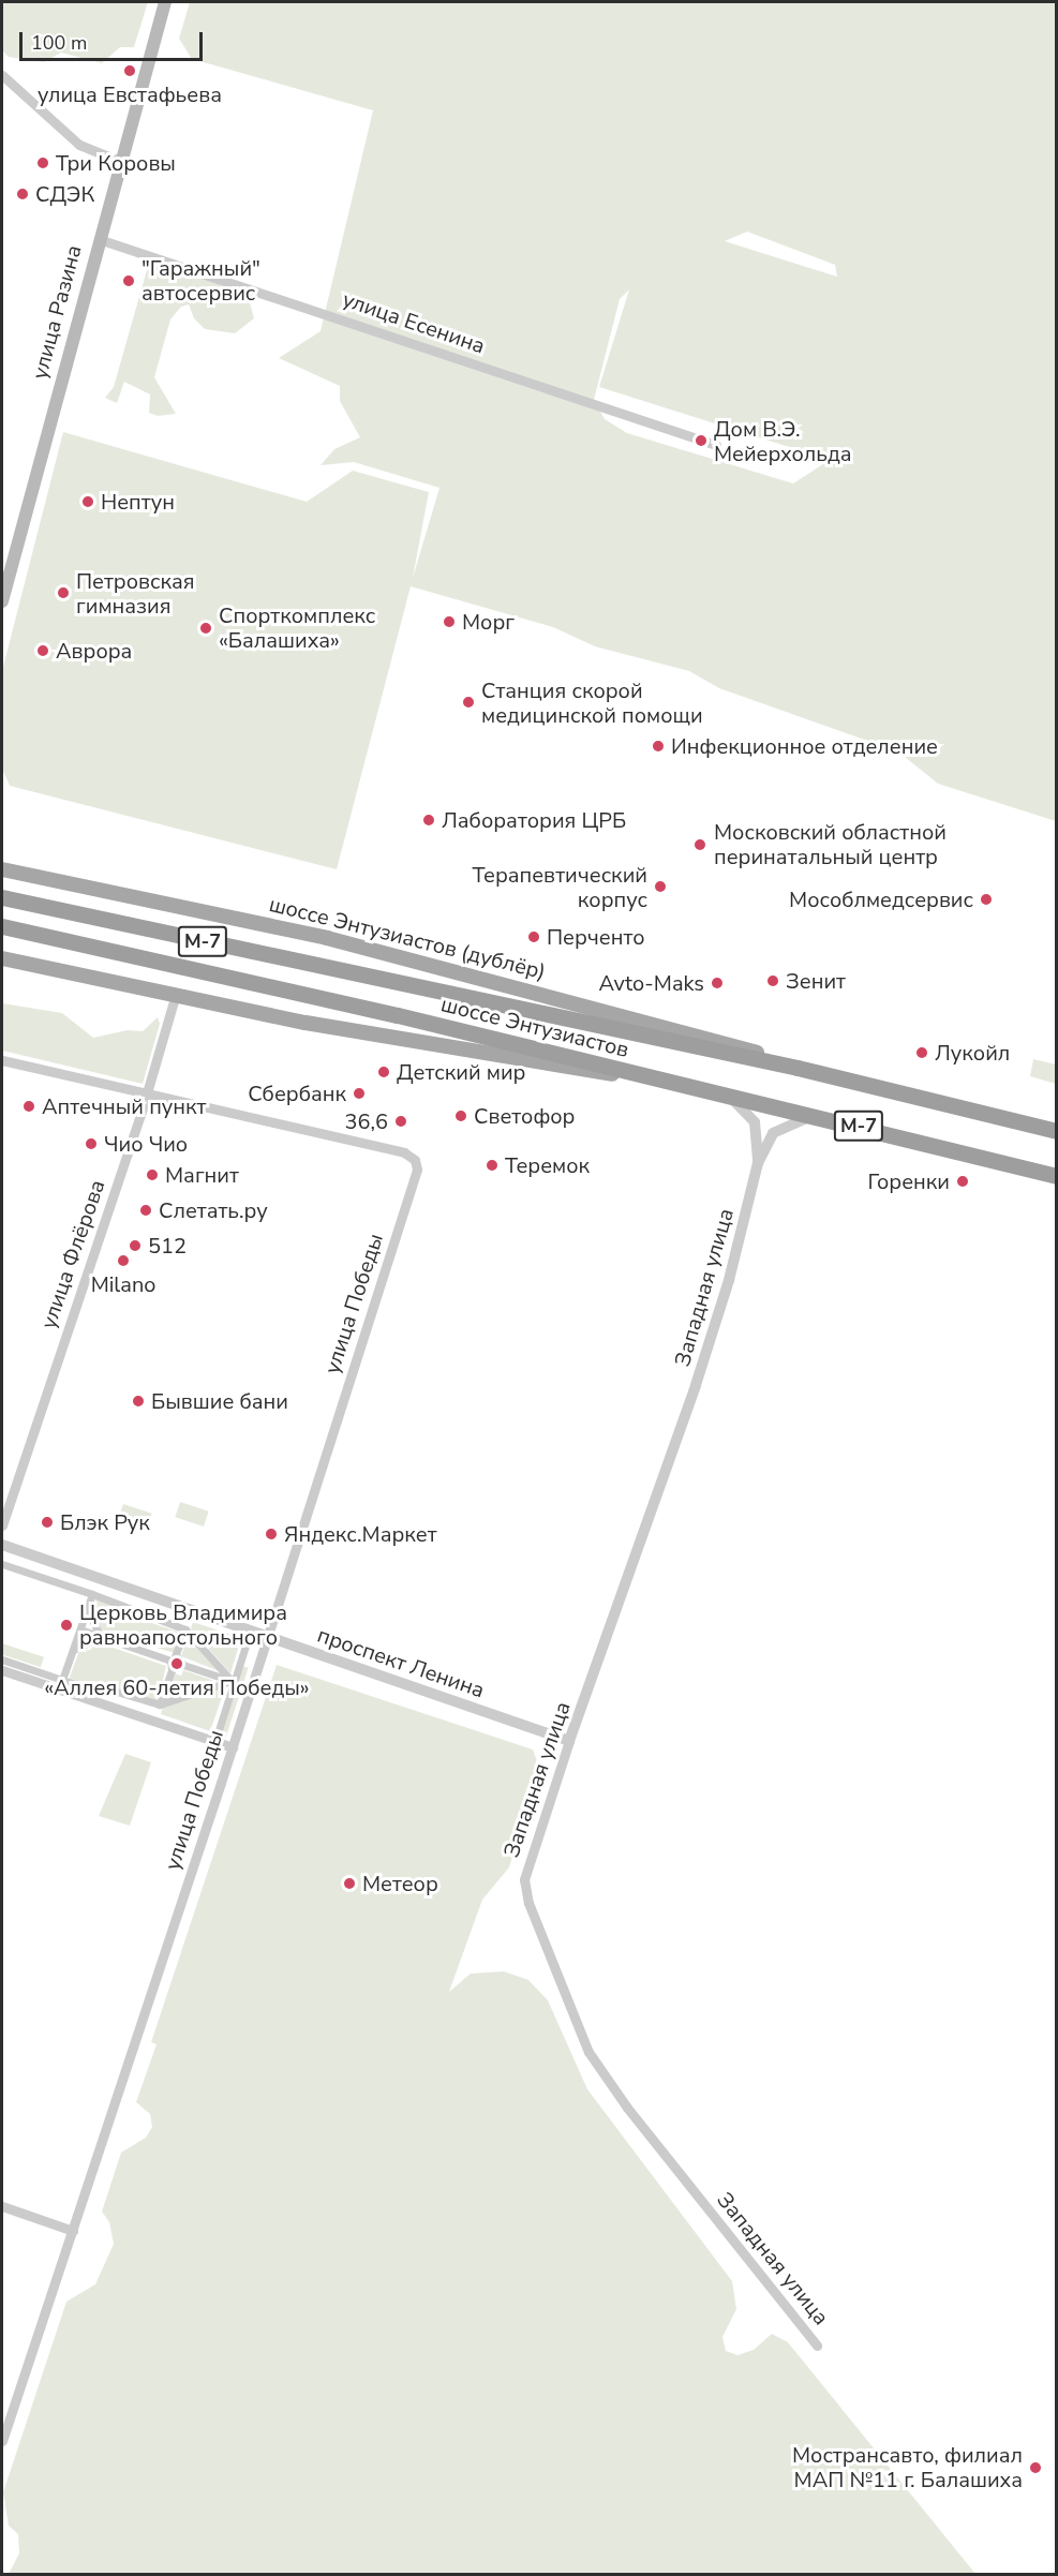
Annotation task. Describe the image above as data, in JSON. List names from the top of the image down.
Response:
{
  "streets": {
    "highway": ["М-7", "шоссе Энтузиастов"],
    "main road": ["улица Разина", "шоссе Энтузиастов (дублёр)"],
    "street": [
      "улица Есенина",
      "улица Флёрова",
      "Западная улица",
      "улица Победы",
      "проспект Ленина"
    ]
  },
  "crossings": [
    ["улица Разина", "улица Есенина"],
    ["шоссе Энтузиастов (дублёр)", "шоссе Энтузиастов"],
    ["шоссе Энтузиастов", "Западная улица"],
    ["улица Флёрова", "улица Победы"],
    ["Западная улица", "проспект Ленина"],
    ["улица Победы", "проспект Ленина"]
  ],
  "places": [
    "улица Евстафьева",
    "Три Коровы",
    "СДЭК",
    "\"Гаражный\" автосервис",
    "Дом В.Э. Мейерхольда",
    "Нептун",
    "Петровская гимназия",
    "Морг",
    "Спорткомплекс «Балашиха»",
    "Аврора",
    "Станция скорой медицинской помощи",
    "Инфекционное отделение",
    "Лаборатория ЦРБ",
    "Московский областной перинатальный центр",
    "Терапевтический корпус",
    "Мособлмедсервис",
    "Перченто",
    "Зенит",
    "Avto-Maks",
    "Лукойл",
    "Детский мир",
    "Сбербанк",
    "Аптечный пункт",
    "Светофор",
    "36,6",
    "Чио Чио",
    "Теремок",
    "Магнит",
    "Горенки",
    "Слетать.ру",
    "512",
    "Milano",
    "Бывшие бани",
    "Блэк Рук",
    "Яндекс.Маркет",
    "Церковь Владимира равноапостольного",
    "«Аллея 60-летия Победы»",
    "Метеор",
    "Мострансавто, филиал МАП №11 г. Балашиха"
  ],
  "scale_bar": "100 m"
}
